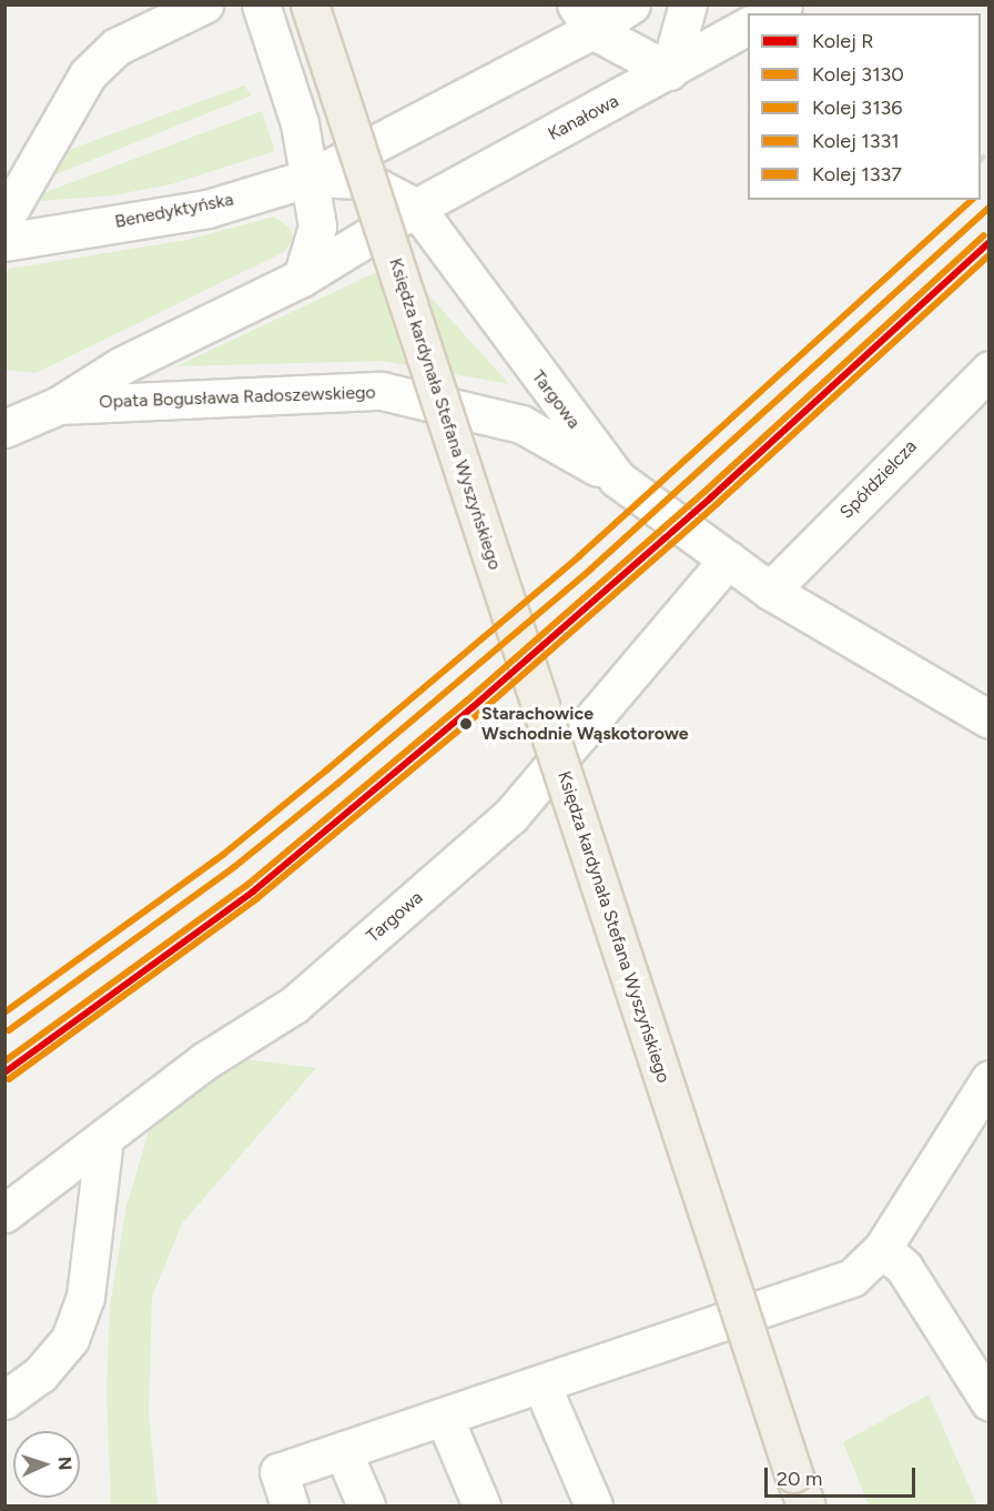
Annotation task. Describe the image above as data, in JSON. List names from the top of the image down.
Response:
{
  "streets": {
    "main road": ["Księdza kardynała Stefana Wyszyńskiego"],
    "street": [
      "Kanałowa",
      "Benedyktyńska",
      "Opata Bogusława Radoszewskiego",
      "Targowa",
      "Spółdzielcza"
    ]
  },
  "crossings": [
    ["Kanałowa", "Benedyktyńska"],
    ["Kanałowa", "Opata Bogusława Radoszewskiego"],
    ["Kanałowa", "Targowa"],
    ["Benedyktyńska", "Targowa"],
    ["Opata Bogusława Radoszewskiego", "Targowa"],
    ["Targowa", "Spółdzielcza"]
  ],
  "places": ["Starachowice Wschodnie Wąskotorowe"],
  "lines": [
    "rail line 1337",
    "rail line 1331",
    "rail line 3136",
    "rail line R",
    "rail line 3130"
  ],
  "legend": [
    "Kolej R",
    "Kolej 3130",
    "Kolej 3136",
    "Kolej 1331",
    "Kolej 1337"
  ],
  "scale_bar": "20 m",
  "north": "right"
}
